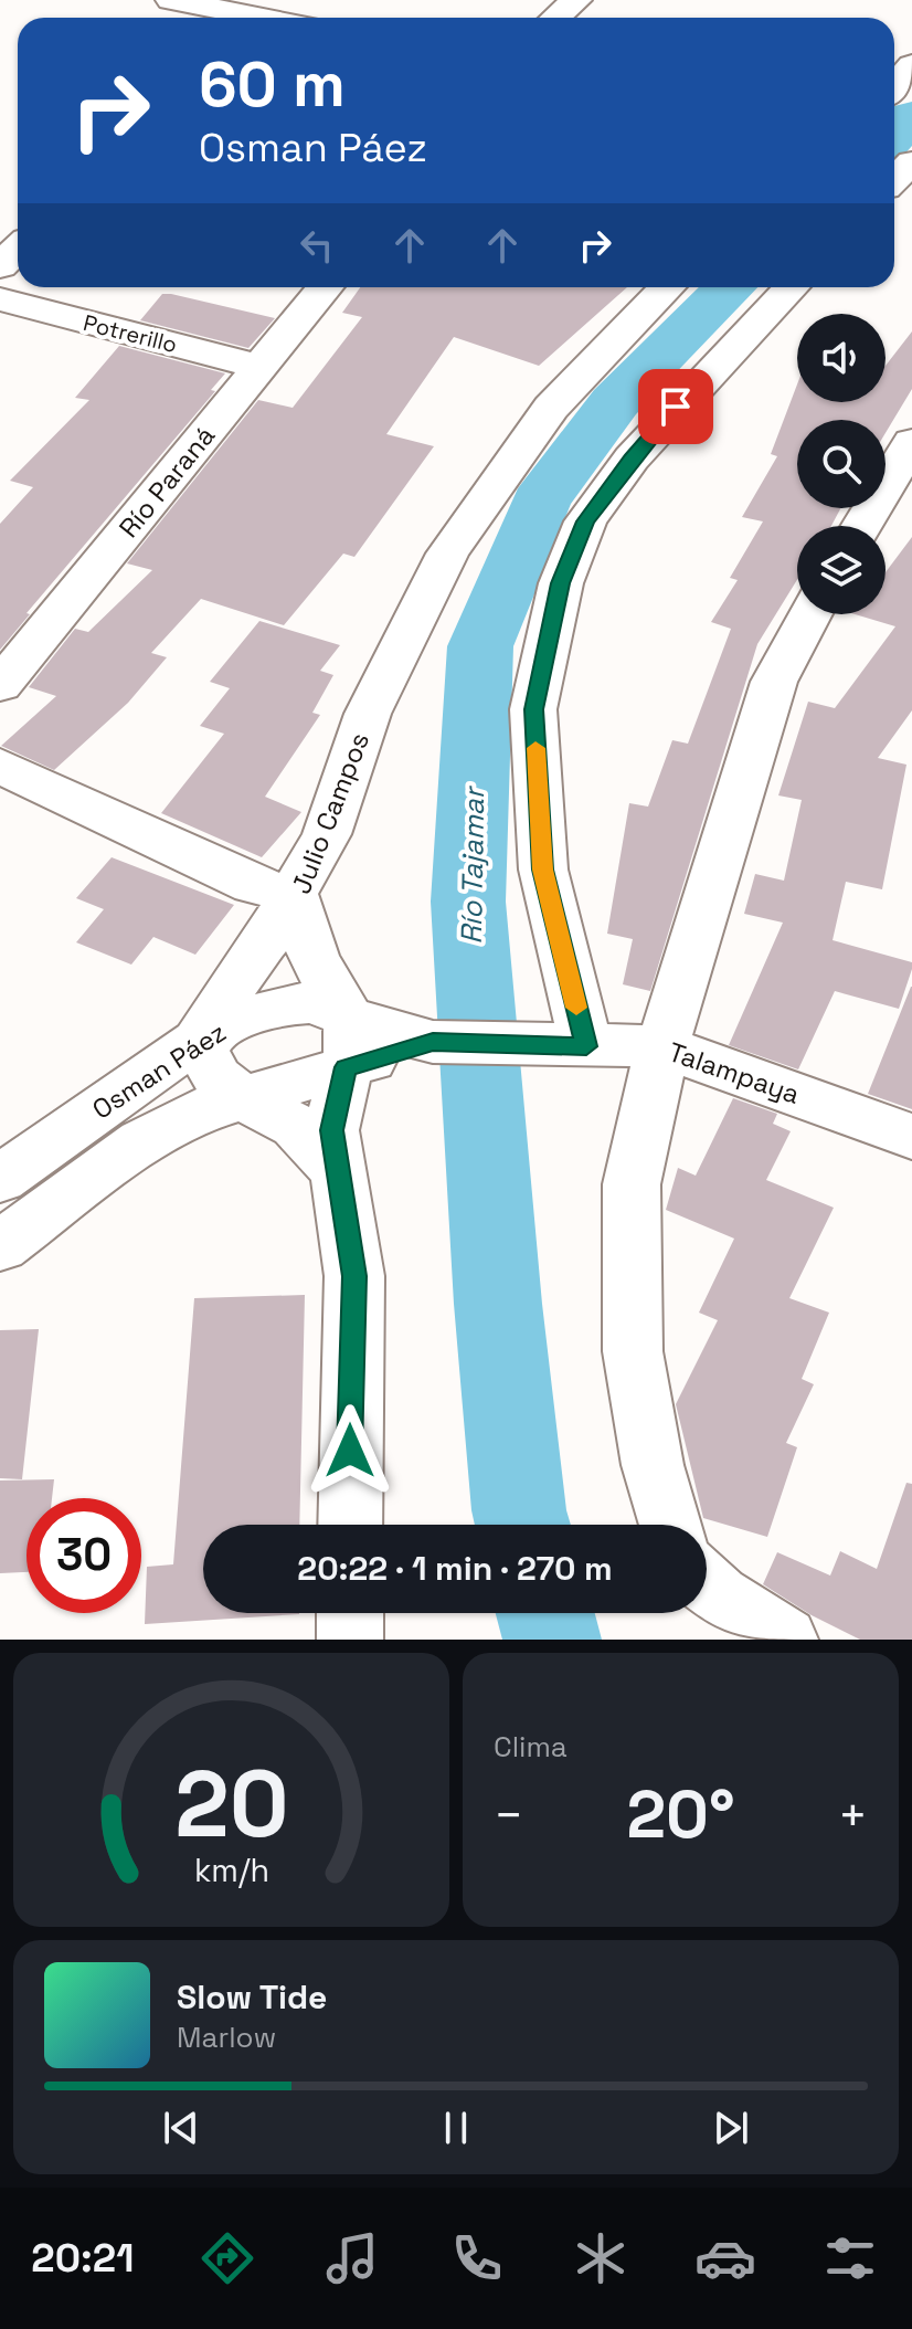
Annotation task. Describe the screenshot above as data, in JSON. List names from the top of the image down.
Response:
{
  "streets": {
    "street": [
      "Potrerillo",
      "Río Paraná",
      "Julio Campos",
      "Osman Páez",
      "Talampaya"
    ]
  },
  "crossings": [
    ["Potrerillo", "Río Paraná"],
    ["Julio Campos", "Osman Páez"],
    ["Osman Páez", "Talampaya"]
  ],
  "water": ["Río Tajamar"],
  "page": {
    "turn": ["60 m", "Osman Páez"],
    "limit": "30",
    "trip": "20:22 · 1 min · 270 m",
    "tile": "Clima",
    "heat": ["−", "20°", "+"],
    "song": ["Slow Tide", "Marlow"],
    "tabs": "20:21",
    "gauge": ["20", "km/h"]
  }
}
